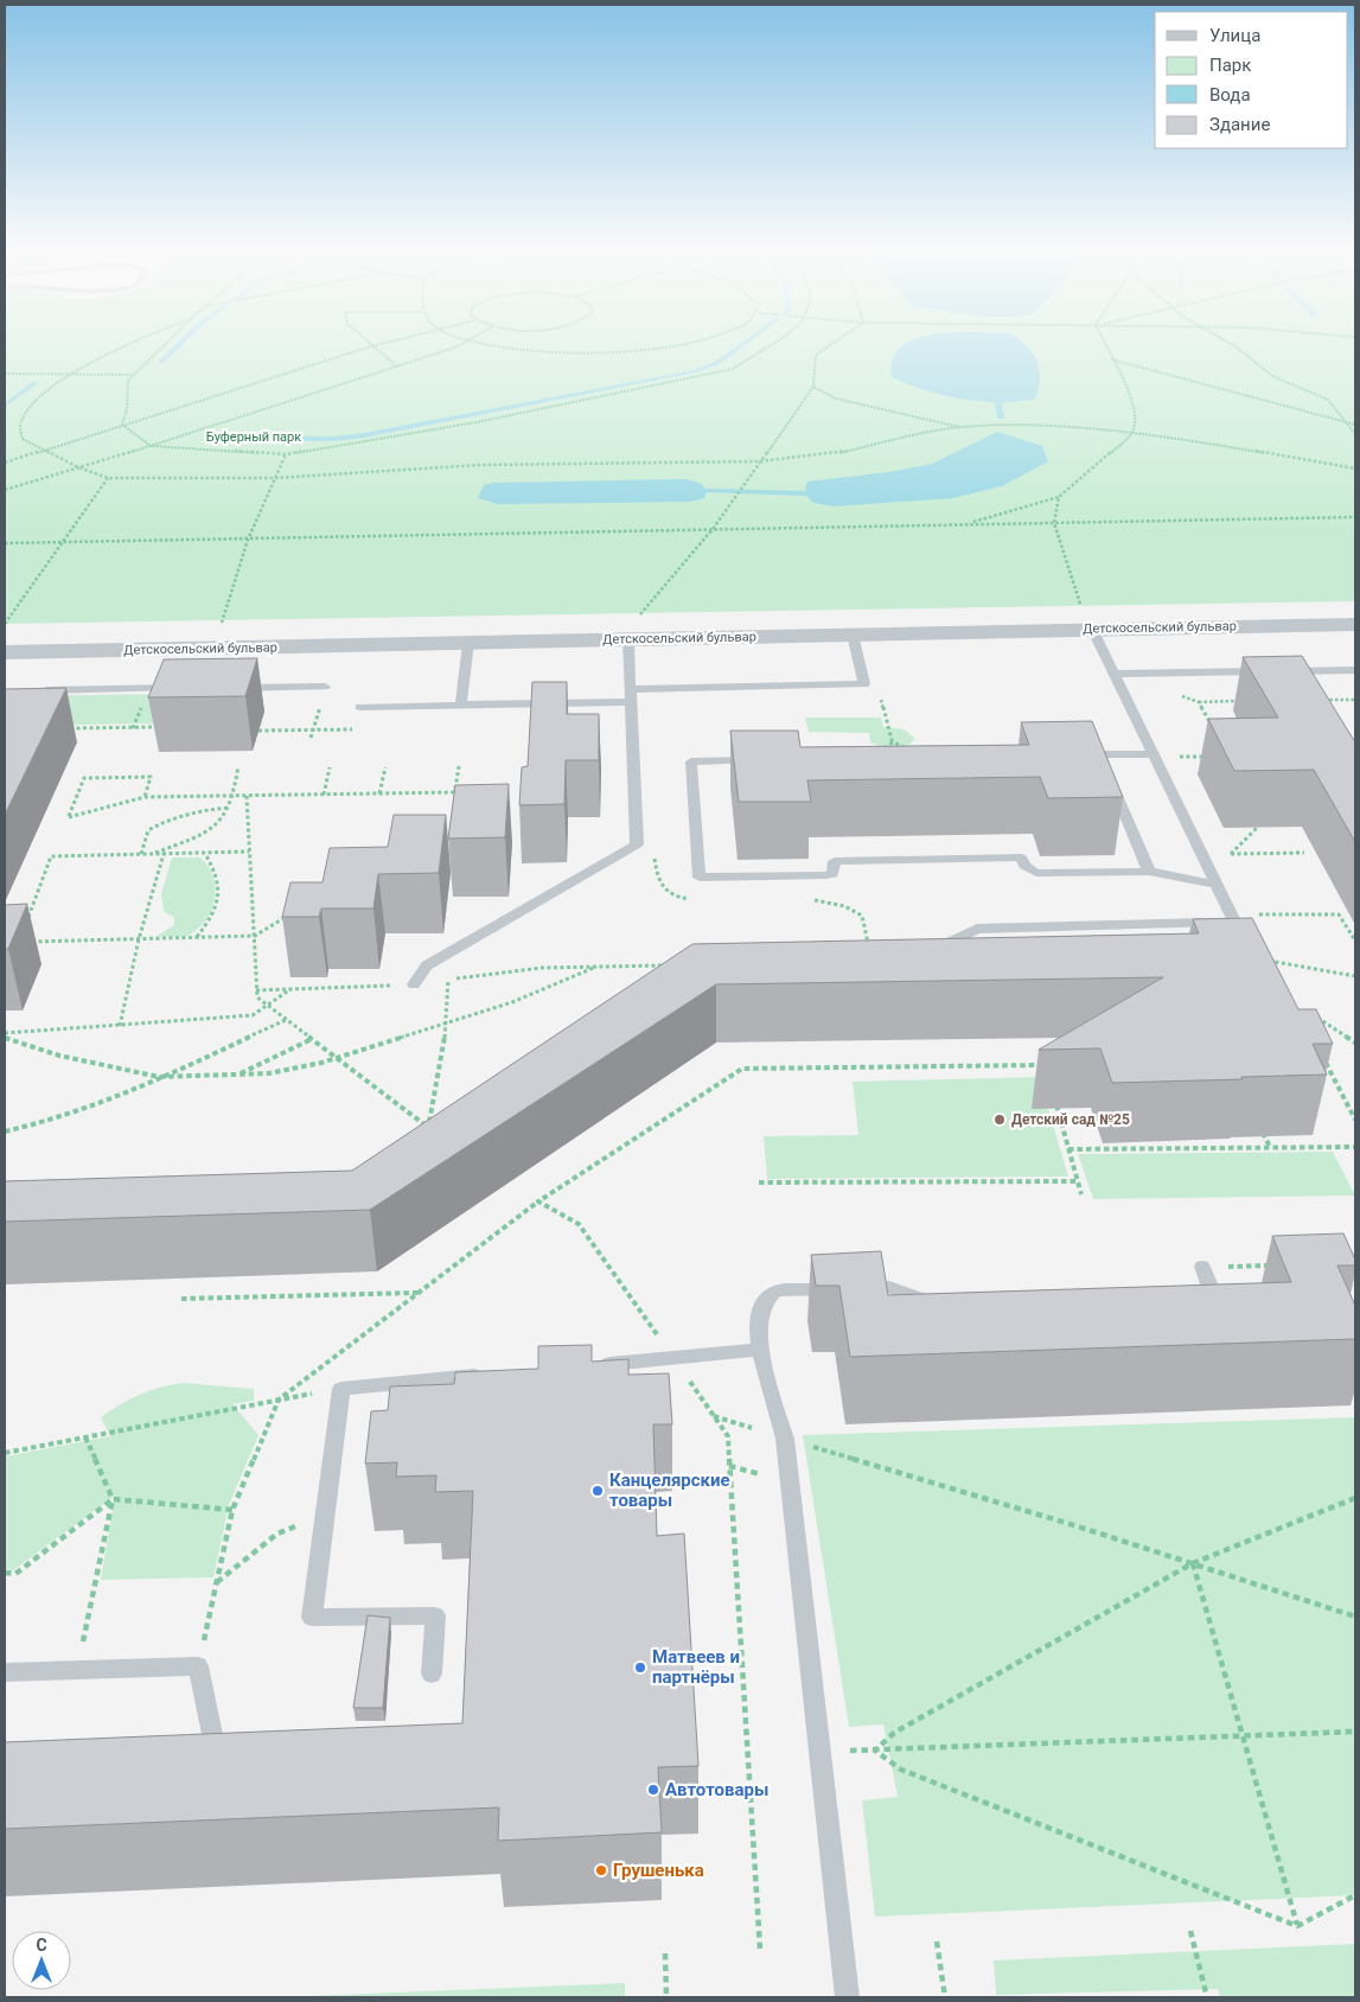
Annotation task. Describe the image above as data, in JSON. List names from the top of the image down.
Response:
{
  "streets": {
    "street": ["Детскосельский бульвар"]
  },
  "parks": ["Буферный парк"],
  "places": [
    "Детский сад №25",
    "Канцелярские товары",
    "Матвеев и партнёры",
    "Автотовары",
    "Грушенька"
  ],
  "legend": [
    "Улица",
    "Парк",
    "Вода",
    "Здание"
  ],
  "north": "top"
}
